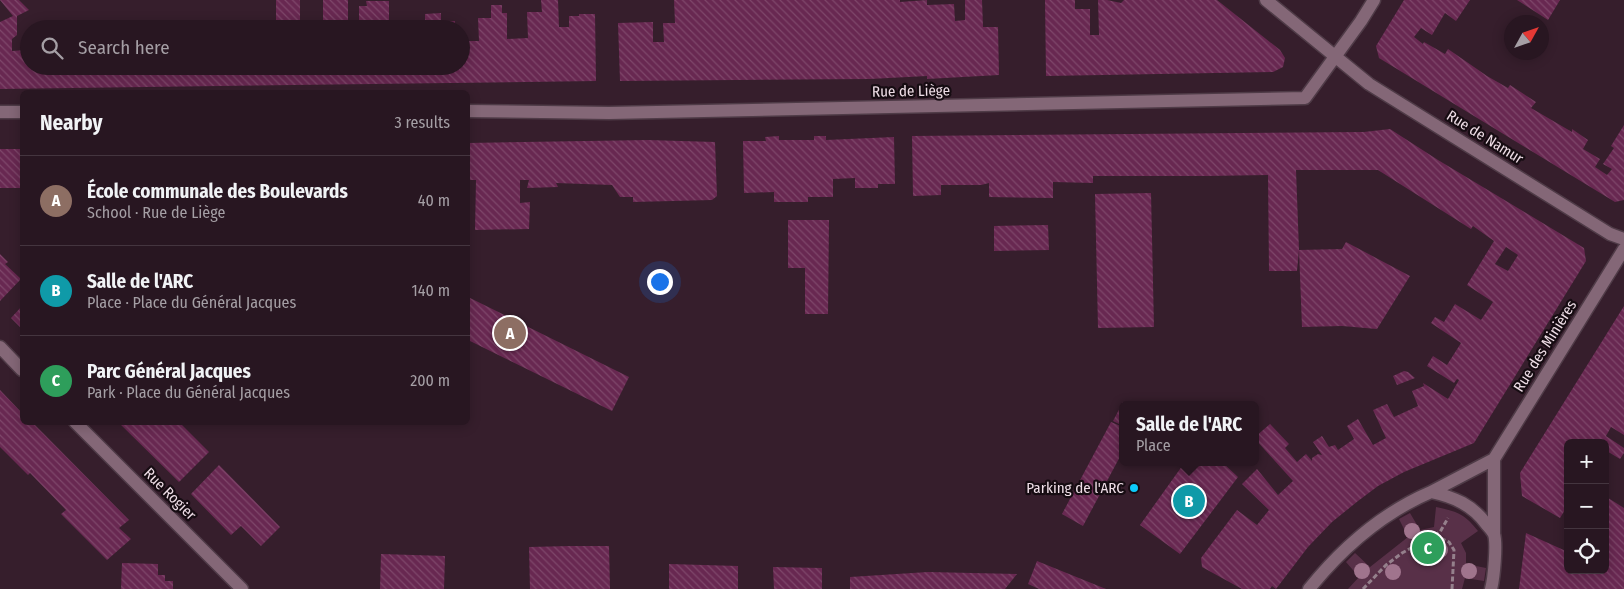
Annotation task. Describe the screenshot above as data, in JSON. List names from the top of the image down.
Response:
{
  "streets": {
    "street": [
      "Rue de Liège",
      "Rue de Namur",
      "Rue des Minières",
      "Rue Rogier"
    ]
  },
  "crossings": [
    ["Rue de Liège", "Rue de Namur"]
  ],
  "places": ["Parking de l'ARC"],
  "north": "top right",
  "page": {
    "search": "Search here",
    "heading": ["Nearby", "3 results"],
    "list": [
      {
        "mark": "A",
        "name": "École communale des Boulevards",
        "note": "School · Rue de Liège",
        "value": "40 m"
      },
      {
        "mark": "B",
        "name": "Salle de l'ARC",
        "note": "Place · Place du Général Jacques",
        "value": "140 m"
      },
      {
        "mark": "C",
        "name": "Parc Général Jacques",
        "note": "Park · Place du Général Jacques",
        "value": "200 m"
      }
    ],
    "pins": ["A", "B", "C"],
    "popup": ["Salle de l'ARC", "Place"],
    "map_buttons": ["+", "−"]
  }
}
